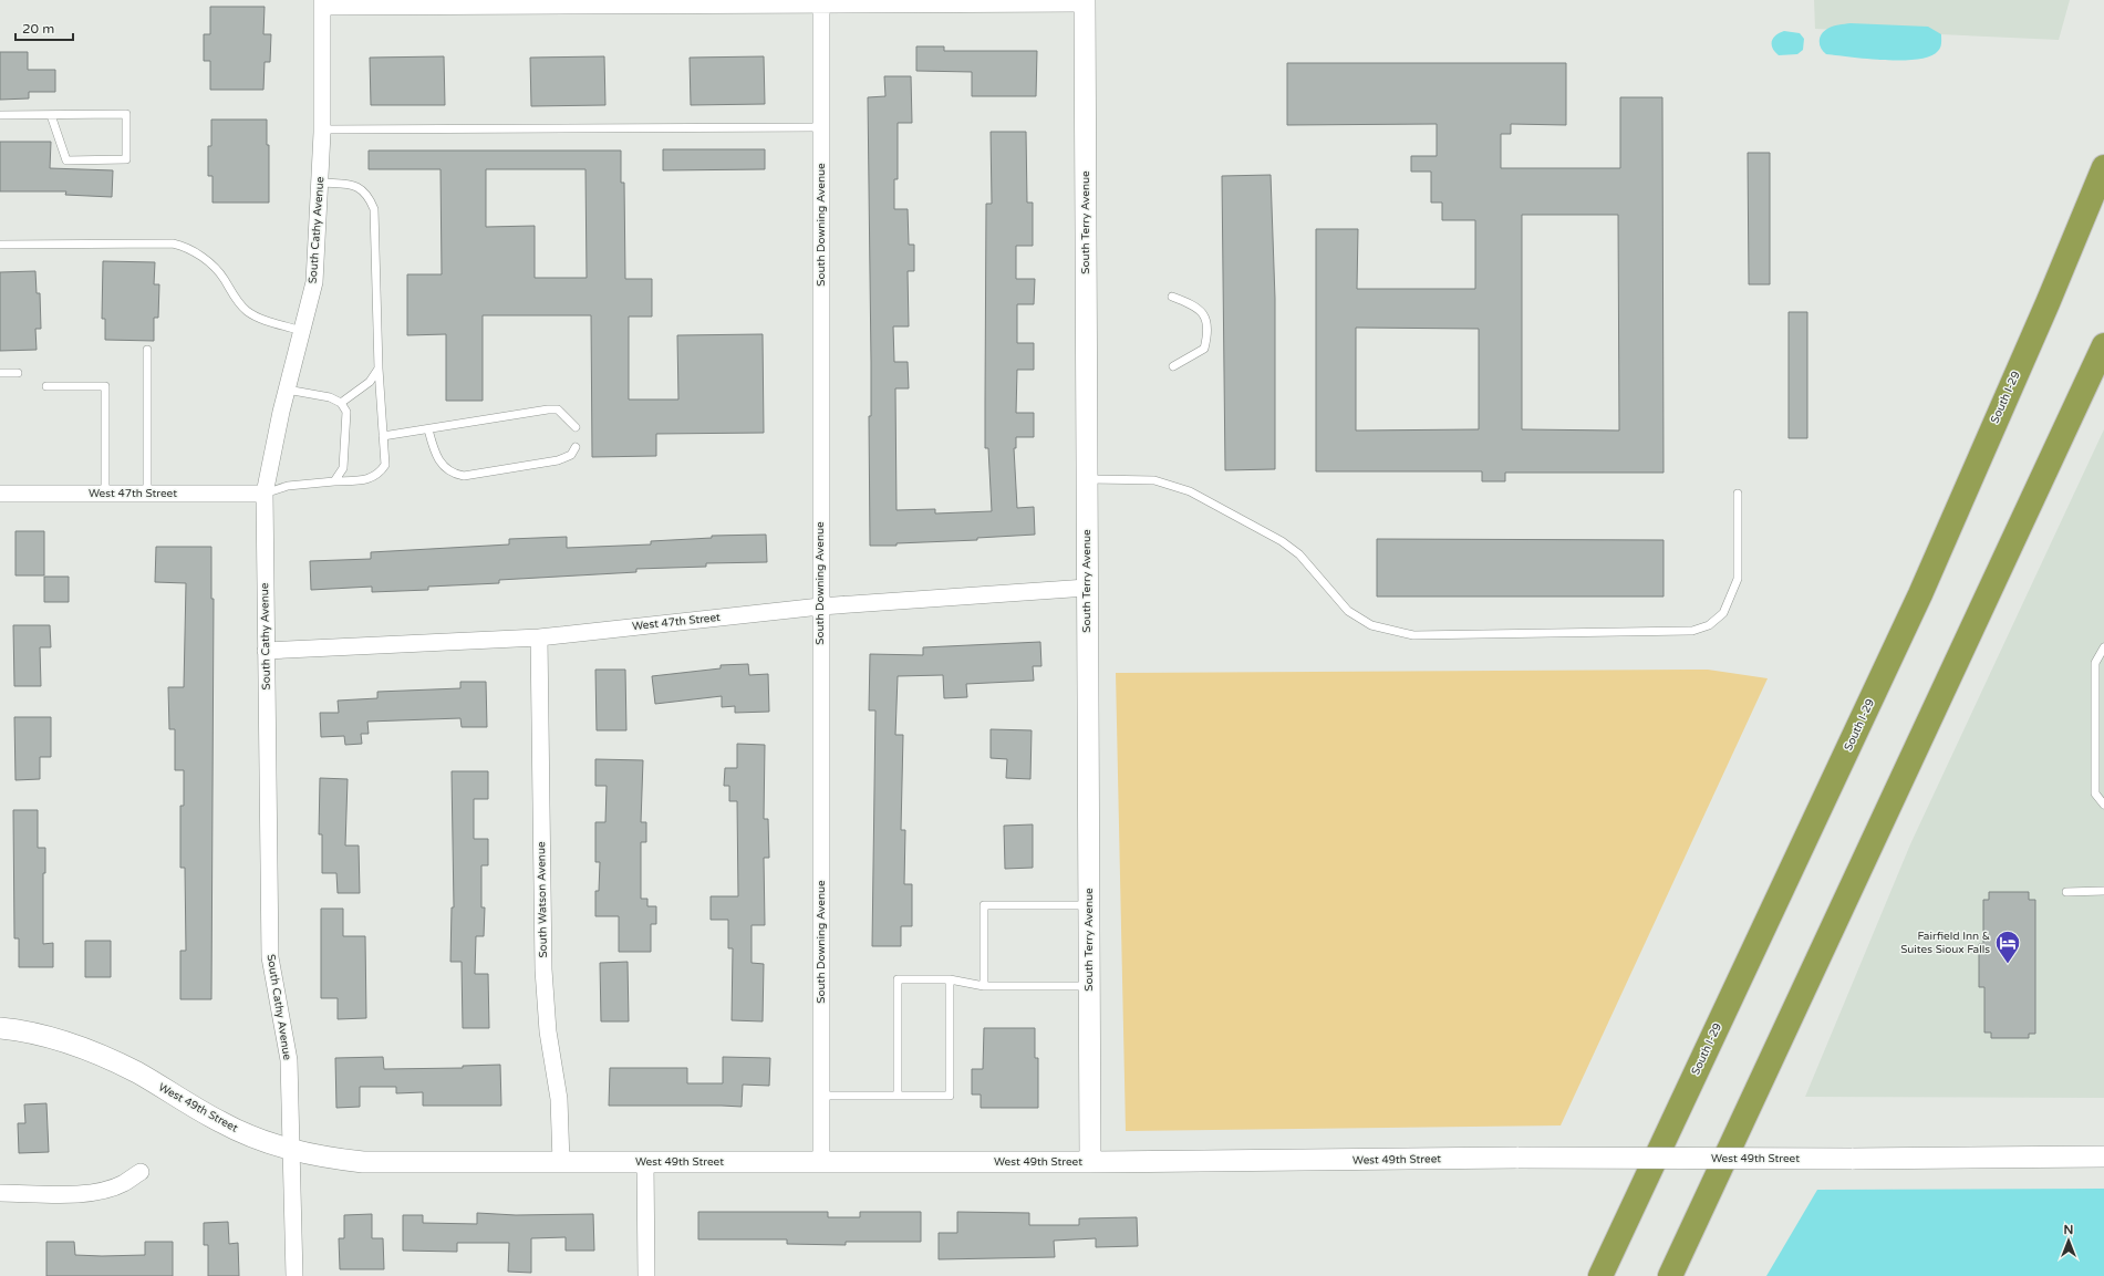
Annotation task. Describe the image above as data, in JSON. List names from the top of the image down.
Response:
{
  "streets": {
    "highway": ["South I-29"],
    "street": [
      "South Terry Avenue",
      "South Downing Avenue",
      "South Cathy Avenue",
      "West 47th Street",
      "South Watson Avenue",
      "West 49th Street"
    ]
  },
  "crossings": [
    ["South Terry Avenue", "West 47th Street"],
    ["South Terry Avenue", "West 49th Street"],
    ["South Downing Avenue", "West 47th Street"],
    ["South Downing Avenue", "West 49th Street"],
    ["South Cathy Avenue", "West 47th Street"],
    ["South Cathy Avenue", "West 49th Street"],
    ["West 47th Street", "South Watson Avenue"],
    ["South Watson Avenue", "West 49th Street"]
  ],
  "places": {
    "hotel": ["Fairfield Inn & Suites Sioux Falls"]
  },
  "scale_bar": "20 m",
  "north": "top"
}
